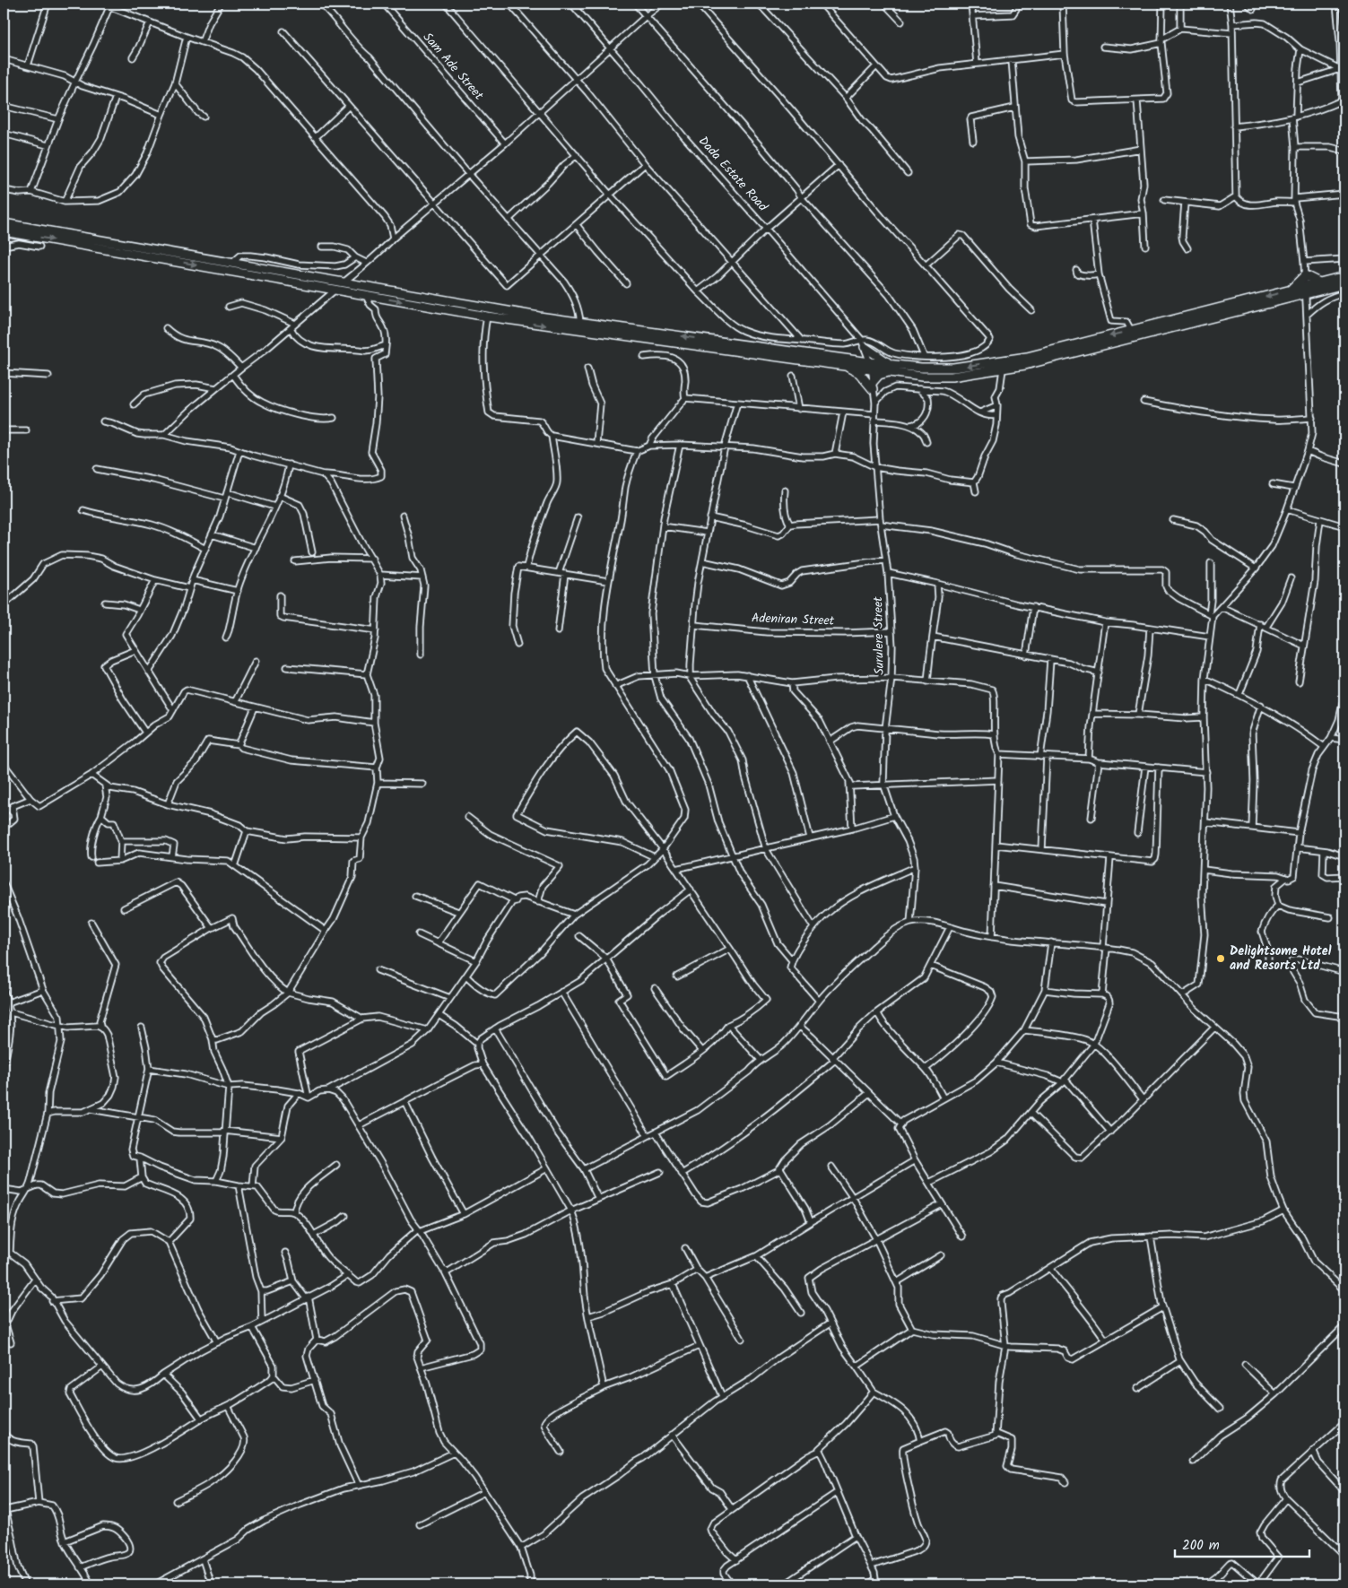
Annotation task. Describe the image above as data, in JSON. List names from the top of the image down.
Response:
{
  "streets": {
    "street": [
      "Sam Ade Street",
      "Dada Estate Road",
      "Adeniran Street",
      "Surulere Street"
    ]
  },
  "crossings": [
    ["Dada Estate Road", "Surulere Street"],
    ["Adeniran Street", "Surulere Street"]
  ],
  "places": ["Delightsome Hotel and Resorts Ltd"],
  "scale_bar": "200 m"
}
